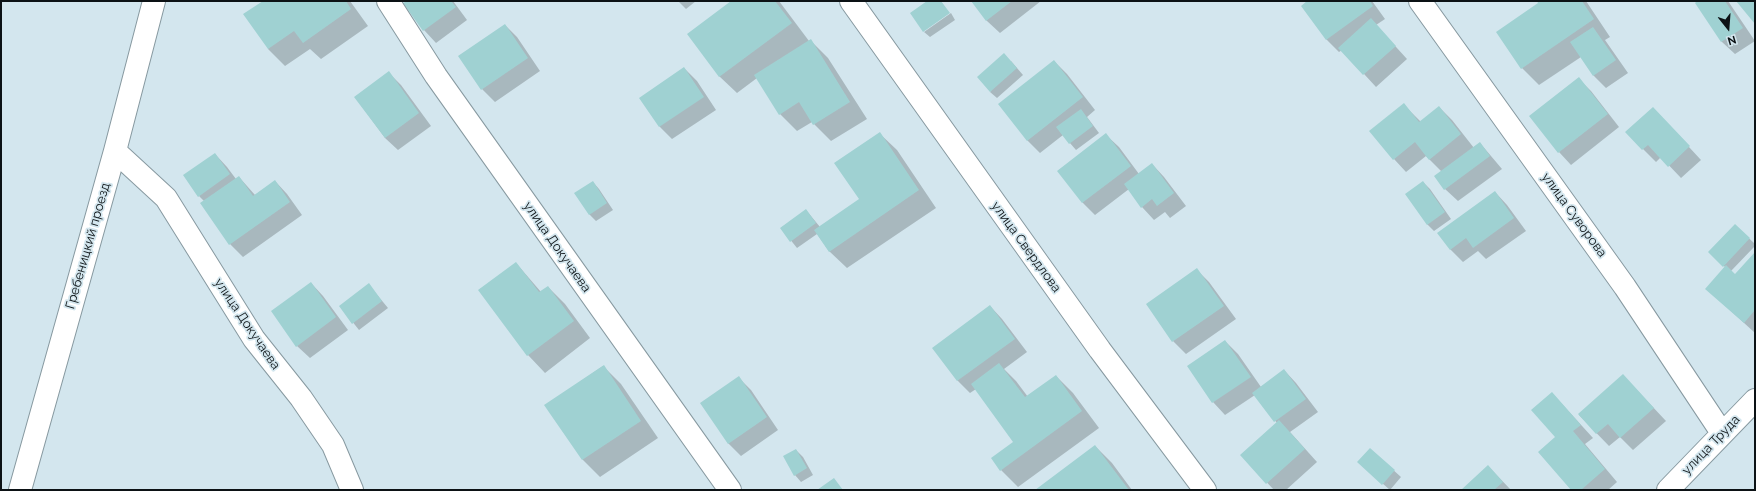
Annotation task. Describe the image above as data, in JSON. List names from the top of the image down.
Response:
{
  "streets": {
    "street": [
      "улица Суворова",
      "Гребеницкий проезд",
      "улица Докучаева",
      "улица Свердлова",
      "улица Труда"
    ]
  },
  "crossings": [
    ["улица Суворова", "улица Труда"],
    ["Гребеницкий проезд", "улица Докучаева"]
  ],
  "north": "bottom"
}
